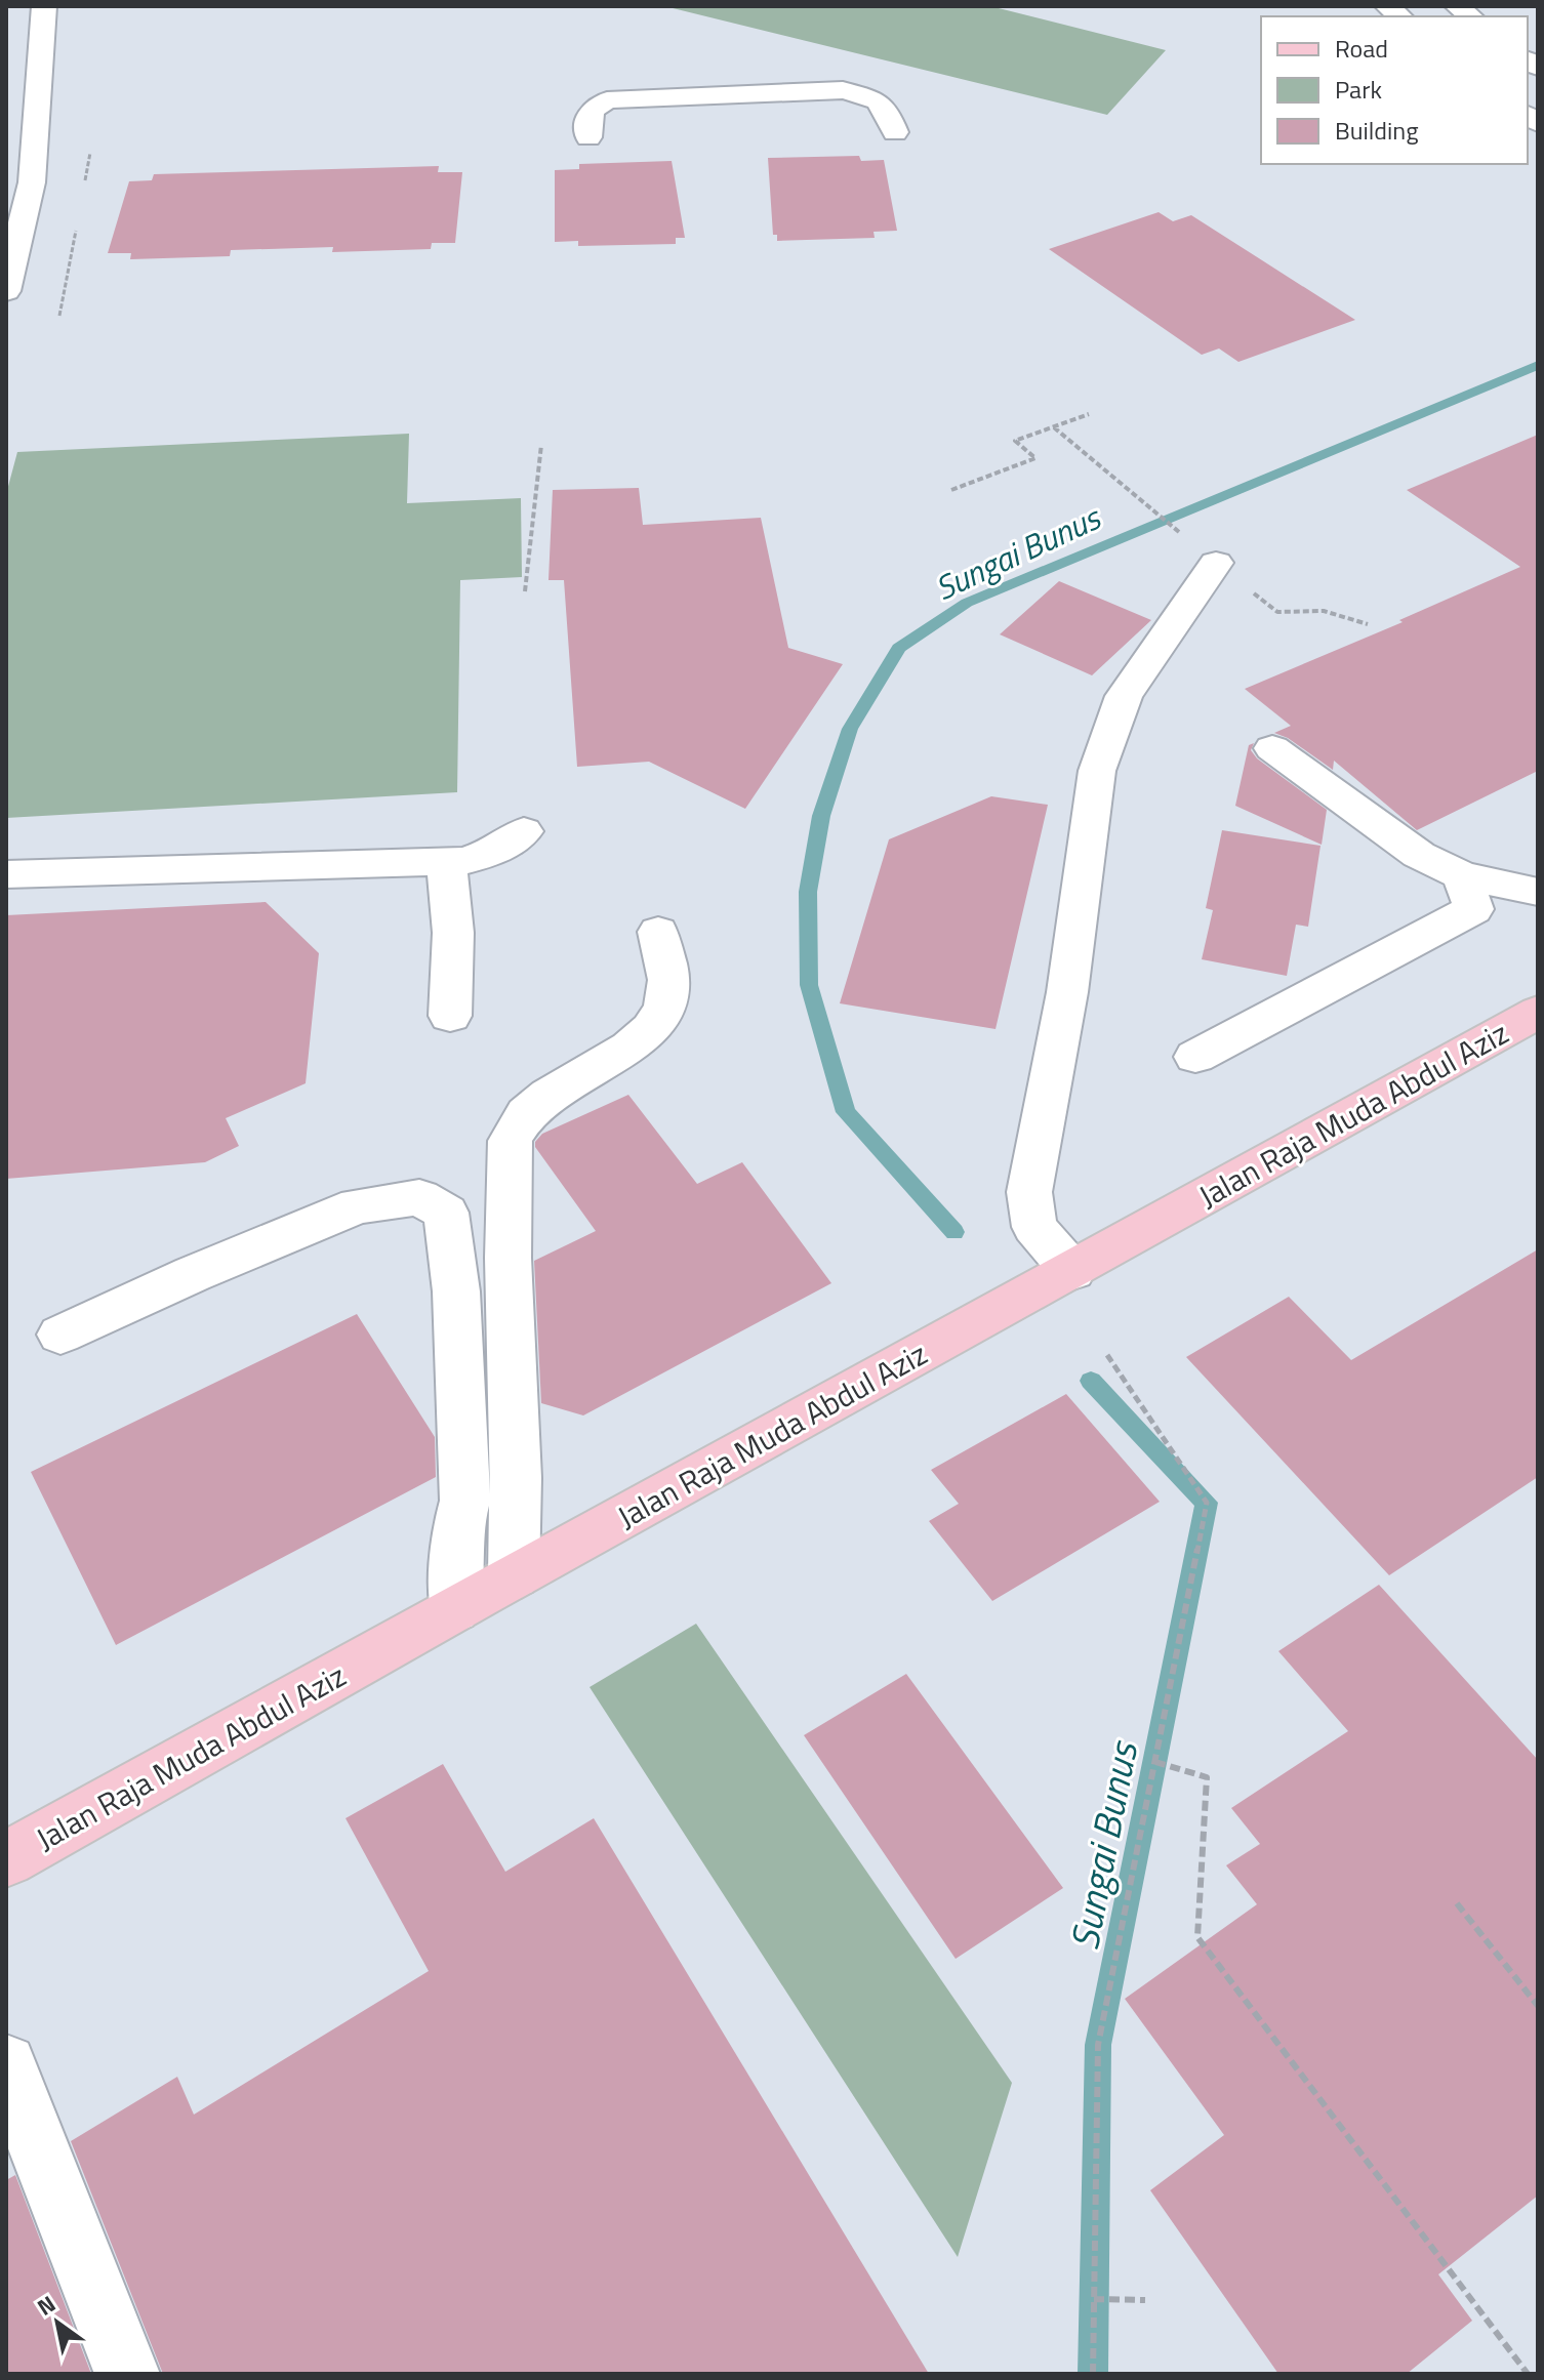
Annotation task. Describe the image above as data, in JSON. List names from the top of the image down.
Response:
{
  "streets": {
    "main road": ["Jalan Raja Muda Abdul Aziz"]
  },
  "water": ["Sungai Bunus"],
  "legend": ["Road", "Park", "Building"],
  "north": "top left"
}
